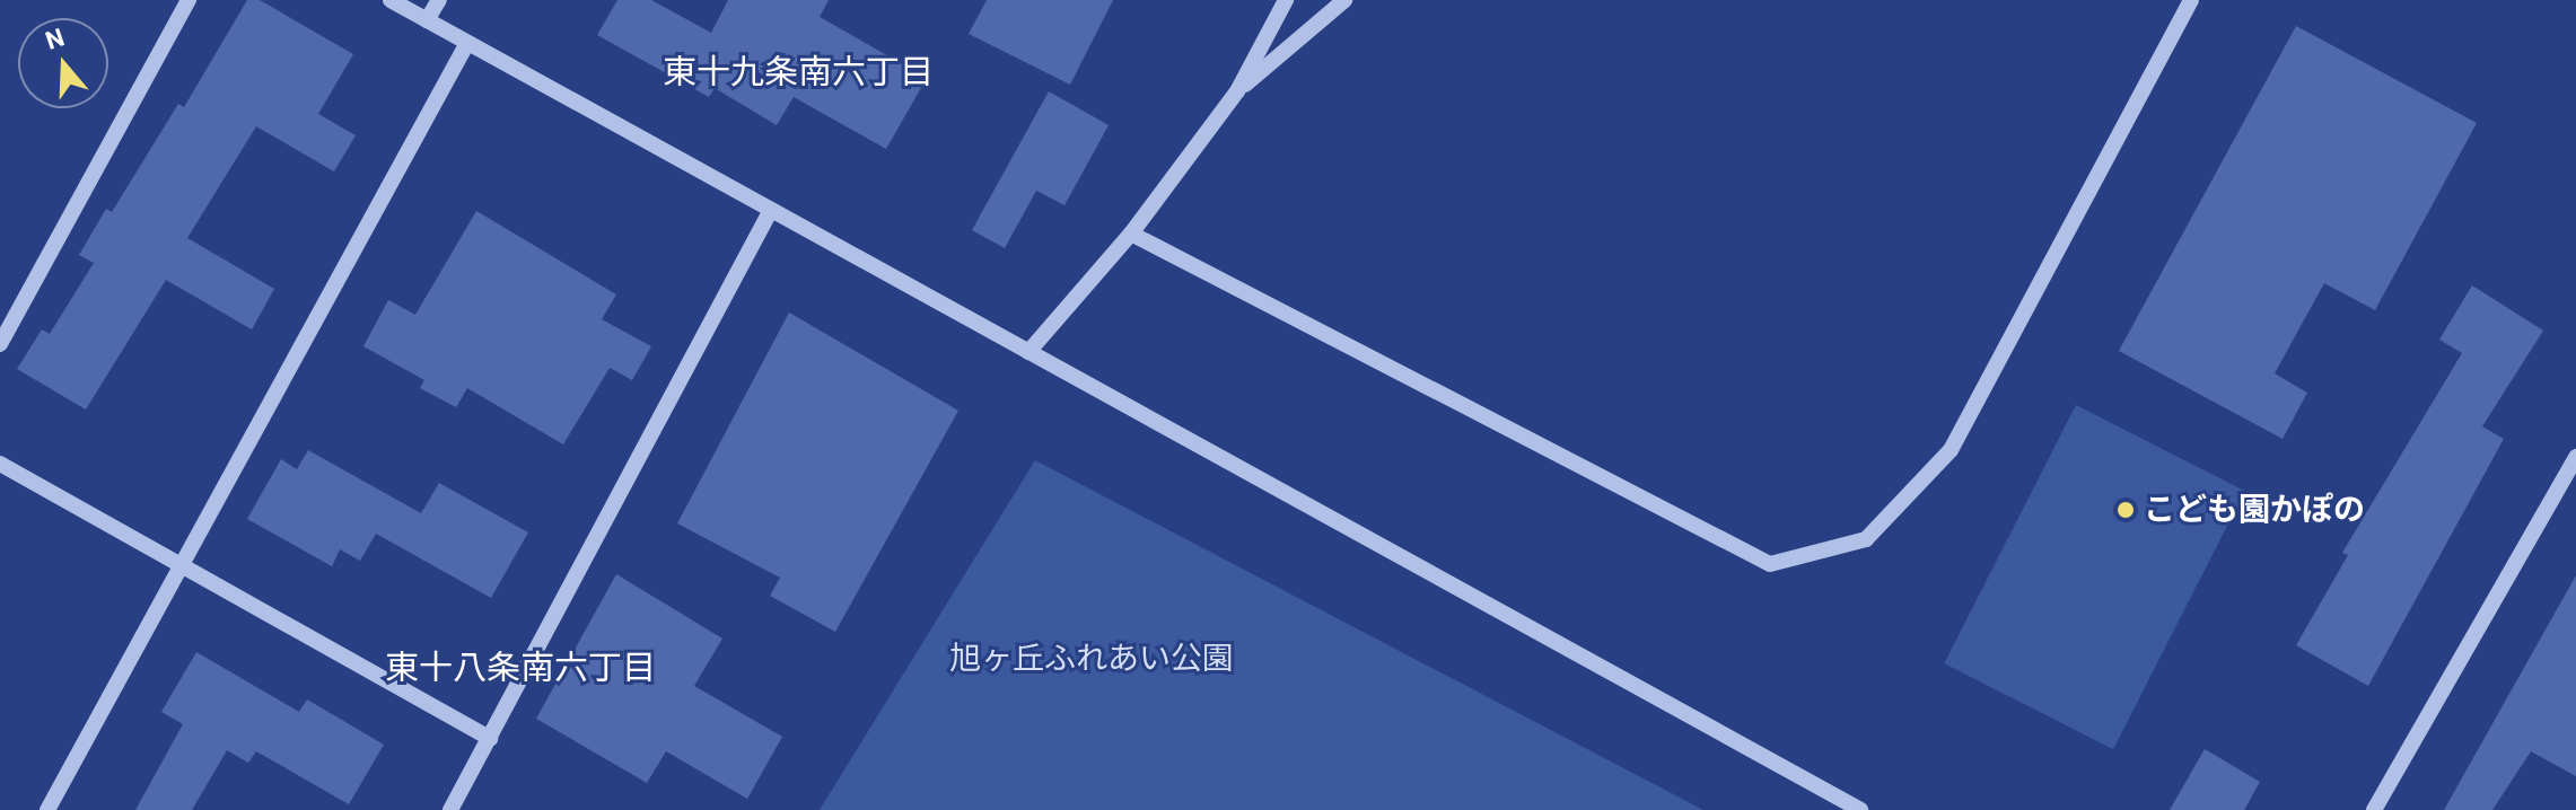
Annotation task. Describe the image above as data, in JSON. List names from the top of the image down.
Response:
{
  "districts": ["東十九条南六丁目", "東十八条南六丁目"],
  "parks": ["旭ヶ丘ふれあい公園"],
  "places": ["こども園かぽの"],
  "north": "top"
}
